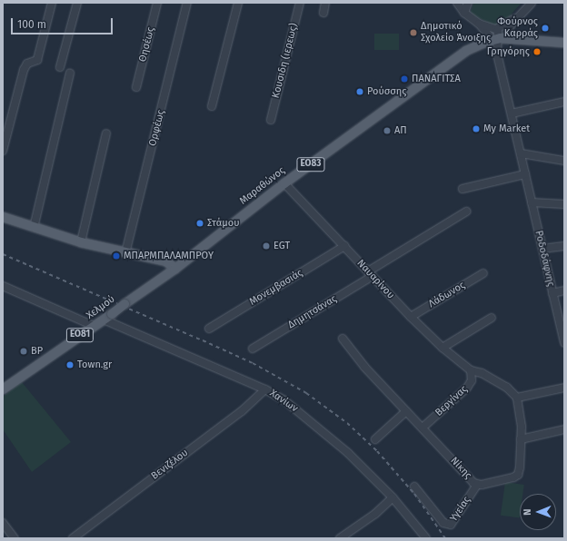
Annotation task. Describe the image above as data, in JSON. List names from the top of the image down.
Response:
{
  "streets": {
    "main road": [
      "ΕΟ83",
      "Μαραθώνος",
      "Χελμού",
      "ΕΟ81"
    ],
    "street": [
      "Θησέως",
      "Κουσιδη (ιερεως)",
      "Ορφέως",
      "Ροδοδάφνης",
      "Ναυαρίνου",
      "Μονεμβασιάς",
      "Λάδωνος",
      "Δημητσάνας",
      "Χανίων",
      "Βεργίνας",
      "Βενιζέλου",
      "Νίκης",
      "Υγείας"
    ]
  },
  "crossings": [
    ["Μαραθώνος", "Ροδοδάφνης"],
    ["Μαραθώνος", "Ναυαρίνου"],
    ["Μαραθώνος", "Χελμού"],
    ["Ναυαρίνου", "Μονεμβασιάς"],
    ["Ναυαρίνου", "Λάδωνος"],
    ["Ναυαρίνου", "Δημητσάνας"],
    ["Ναυαρίνου", "Βεργίνας"],
    ["Χελμού", "Χανίων"],
    ["Χανίων", "Βενιζέλου"],
    ["Βεργίνας", "Νίκης"],
    ["Νίκης", "Υγείας"]
  ],
  "places": [
    "Φούρνος Καρράς",
    "Δημοτικό Σχολείο Άνοιξης",
    "Γρηγόρης",
    "ΠΑΝΑΓΙΤΣΑ",
    "Ρούσσης",
    "My Market",
    "ΑΠ",
    "Στάμου",
    "EGT",
    "ΜΠΑΡΜΠΑΛΑΜΠΡΟΥ",
    "BP",
    "Town.gr"
  ],
  "scale_bar": "100 m",
  "north": "left"
}
